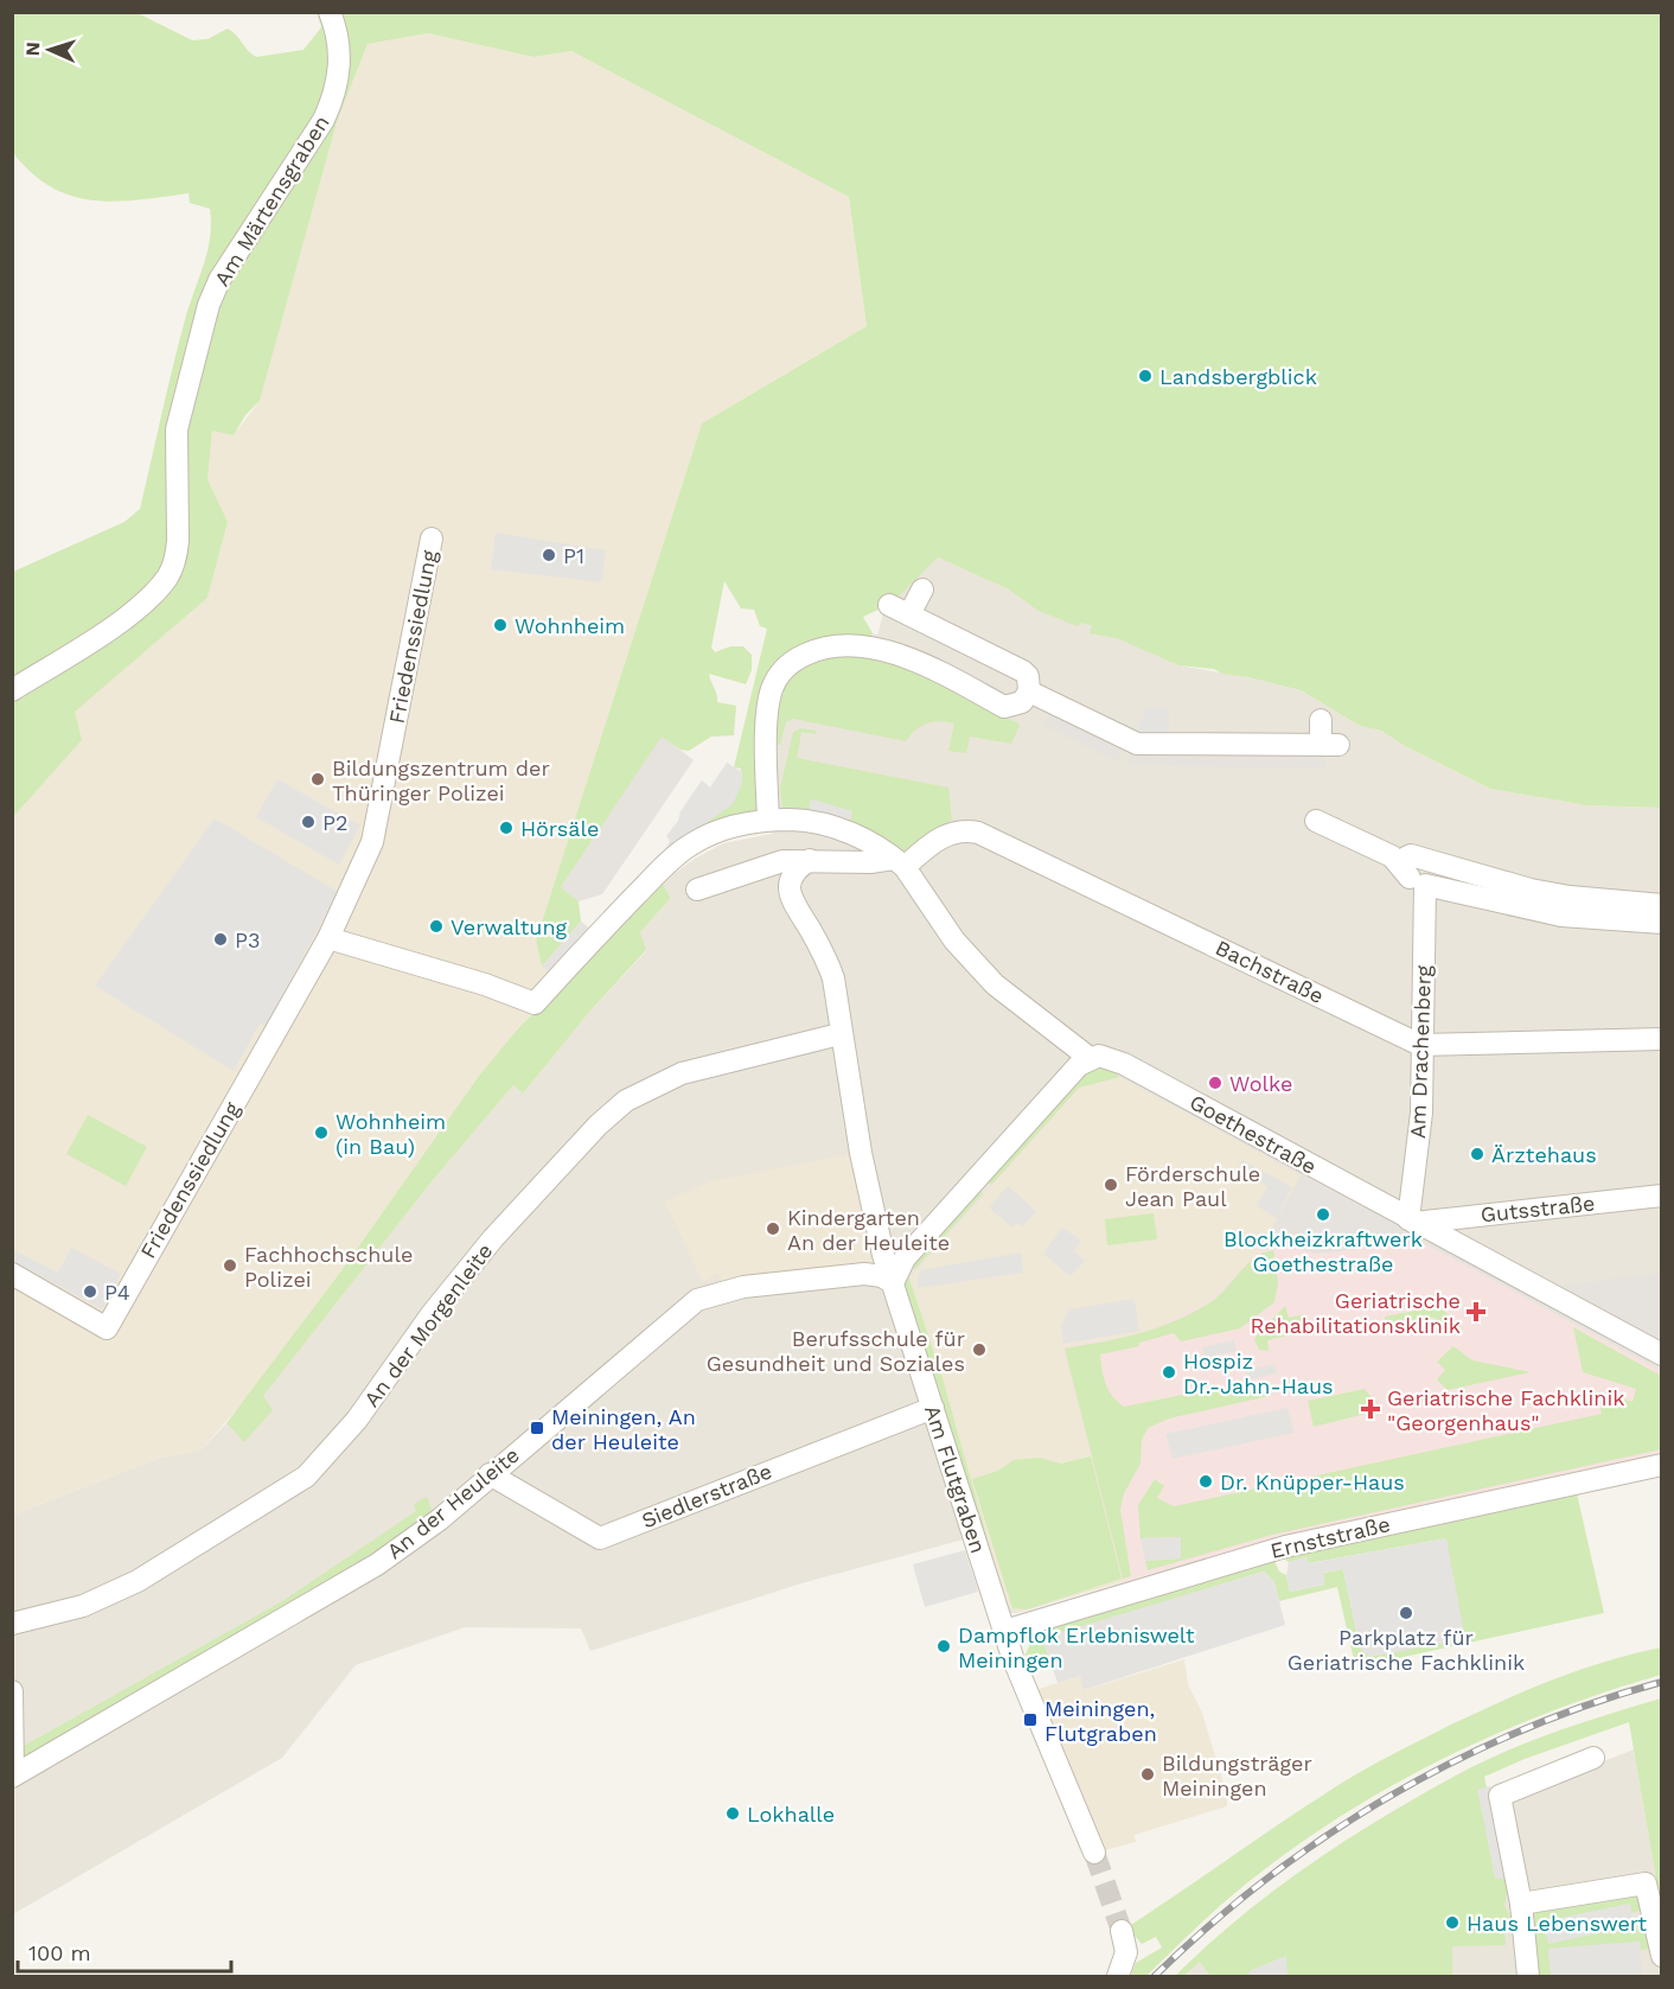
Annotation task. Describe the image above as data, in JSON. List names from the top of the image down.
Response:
{
  "streets": {
    "street": [
      "Am Märtensgraben",
      "Friedenssiedlung",
      "Bachstraße",
      "Am Drachenberg",
      "Goethestraße",
      "Gutsstraße",
      "An der Morgenleite",
      "Am Flutgraben",
      "Siedlerstraße",
      "An der Heuleite",
      "Ernststraße"
    ]
  },
  "crossings": [
    ["Bachstraße", "Am Drachenberg"],
    ["Bachstraße", "Goethestraße"],
    ["Am Drachenberg", "Goethestraße"],
    ["Am Drachenberg", "Gutsstraße"],
    ["Goethestraße", "Gutsstraße"],
    ["An der Morgenleite", "Am Flutgraben"],
    ["Am Flutgraben", "Siedlerstraße"],
    ["Am Flutgraben", "An der Heuleite"],
    ["Am Flutgraben", "Ernststraße"],
    ["Siedlerstraße", "An der Heuleite"]
  ],
  "places": {
    "other": [
      "Landsbergblick",
      "P1",
      "Wohnheim",
      "Bildungszentrum der Thüringer Polizei",
      "P2",
      "Hörsäle",
      "Verwaltung",
      "P3",
      "Wolke",
      "Wohnheim (in Bau)",
      "Ärztehaus",
      "Förderschule Jean Paul",
      "Blockheizkraftwerk Goethestraße",
      "Kindergarten An der Heuleite",
      "Fachhochschule Polizei",
      "P4",
      "Berufsschule für Gesundheit und Soziales",
      "Hospiz Dr.-Jahn-Haus",
      "Dr. Knüpper-Haus",
      "Parkplatz für Geriatrische Fachklinik",
      "Dampflok Erlebniswelt Meiningen",
      "Bildungsträger Meiningen",
      "Lokhalle",
      "Haus Lebenswert"
    ],
    "health": ["Geriatrische Rehabilitationsklinik", "Geriatrische Fachklinik \"Georgenhaus\""],
    "transit": ["Meiningen, An der Heuleite", "Meiningen, Flutgraben"]
  },
  "scale_bar": "100 m",
  "north": "left"
}
